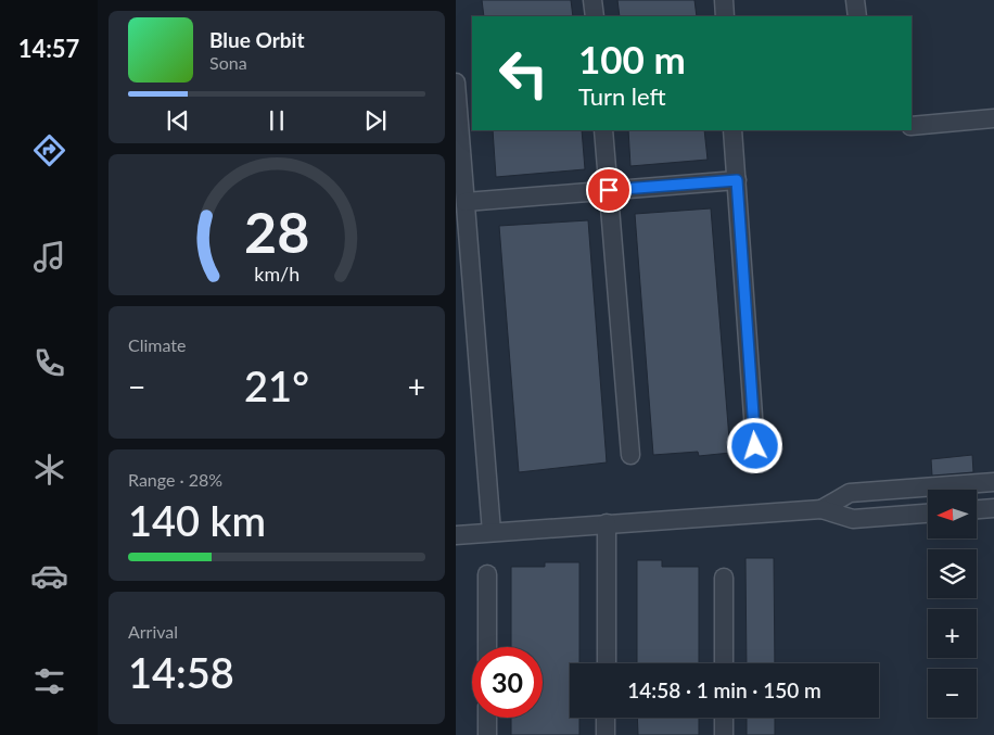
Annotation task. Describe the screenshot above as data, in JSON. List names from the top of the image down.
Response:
{
  "north": "left",
  "page": {
    "tabs": "14:57",
    "turn": ["100 m", "Turn left"],
    "song": ["Blue Orbit", "Sona"],
    "tile": [
      "Climate",
      ["Range · 28%", "140 km"],
      ["Arrival", "14:58"]
    ],
    "heat": ["−", "21°", "+"],
    "map_buttons": ["+", "−"],
    "limit": "30",
    "trip": "14:58 · 1 min · 150 m",
    "gauge": ["28", "km/h"]
  }
}
